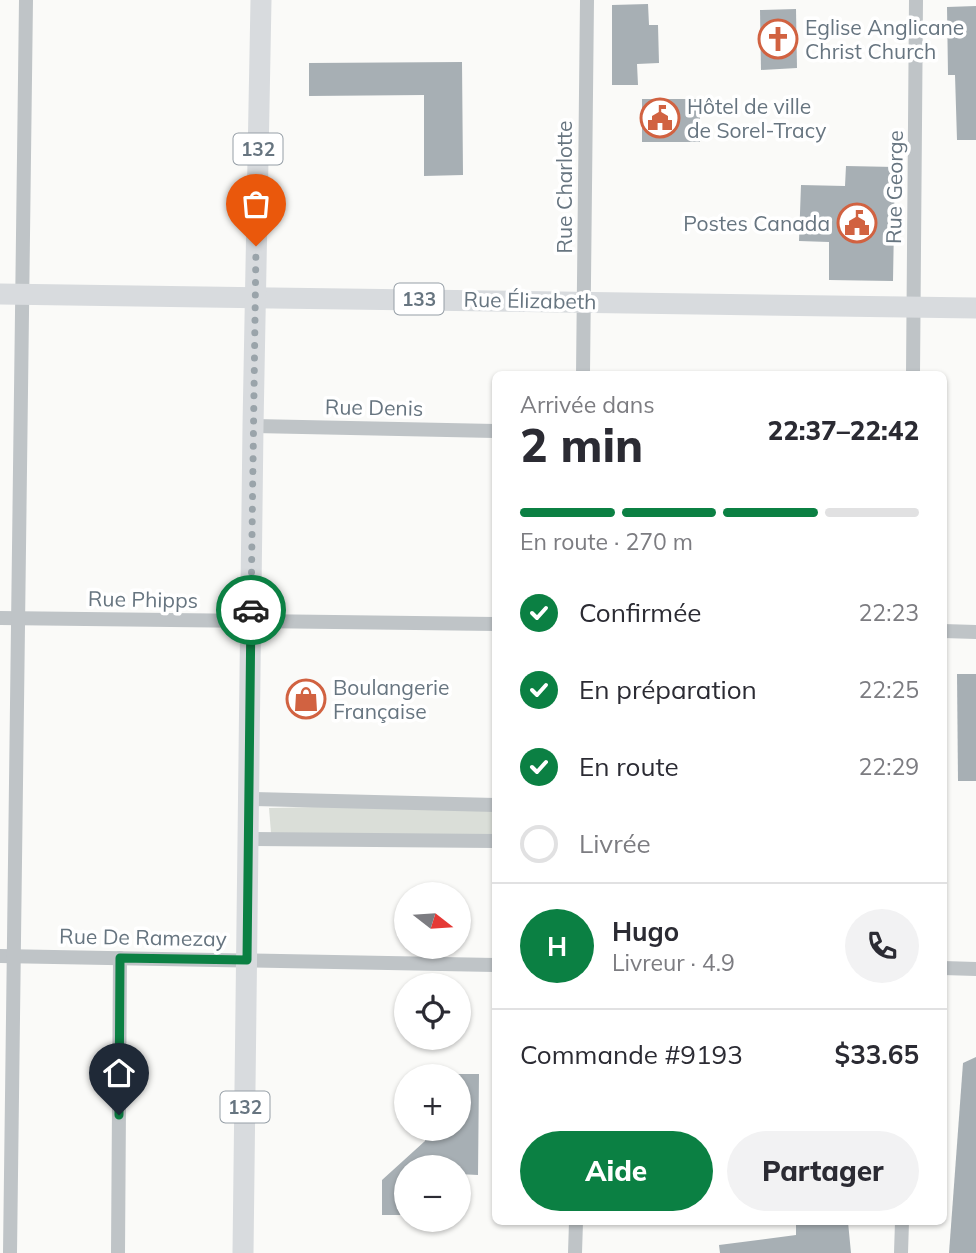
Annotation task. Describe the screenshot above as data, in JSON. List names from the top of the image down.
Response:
{
  "streets": {
    "main road": ["132", "133", "Rue Élizabeth"],
    "street": [
      "Rue Charlotte",
      "Rue George",
      "Rue Denis",
      "Rue Phipps",
      "Rue De Ramezay"
    ]
  },
  "crossings": [
    ["132", "Rue Élizabeth"],
    ["132", "Rue Denis"],
    ["132", "Rue Phipps"],
    ["132", "Rue De Ramezay"],
    ["Rue Charlotte", "Rue Élizabeth"],
    ["Rue George", "Rue Élizabeth"]
  ],
  "places": {
    "church": ["Eglise Anglicane Christ Church"],
    "public building": ["Hôtel de ville de Sorel-Tracy", "Postes Canada"],
    "shop": ["Boulangerie Française"]
  },
  "north": "right",
  "page": {
    "heading": ["2 min", "Arrivée dans", "22:37–22:42"],
    "panel": [
      "Hugo",
      "Livreur · 4.9",
      "Commande #9193",
      "$33.65"
    ],
    "bar": "En route · 270 m",
    "list": [
      ["Confirmée", "22:23"],
      ["En préparation", "22:25"],
      ["En route", "22:29"],
      "Livrée"
    ],
    "map_buttons": ["+", "−"],
    "round": "H",
    "buttons": ["Aide", "Partager"]
  }
}
